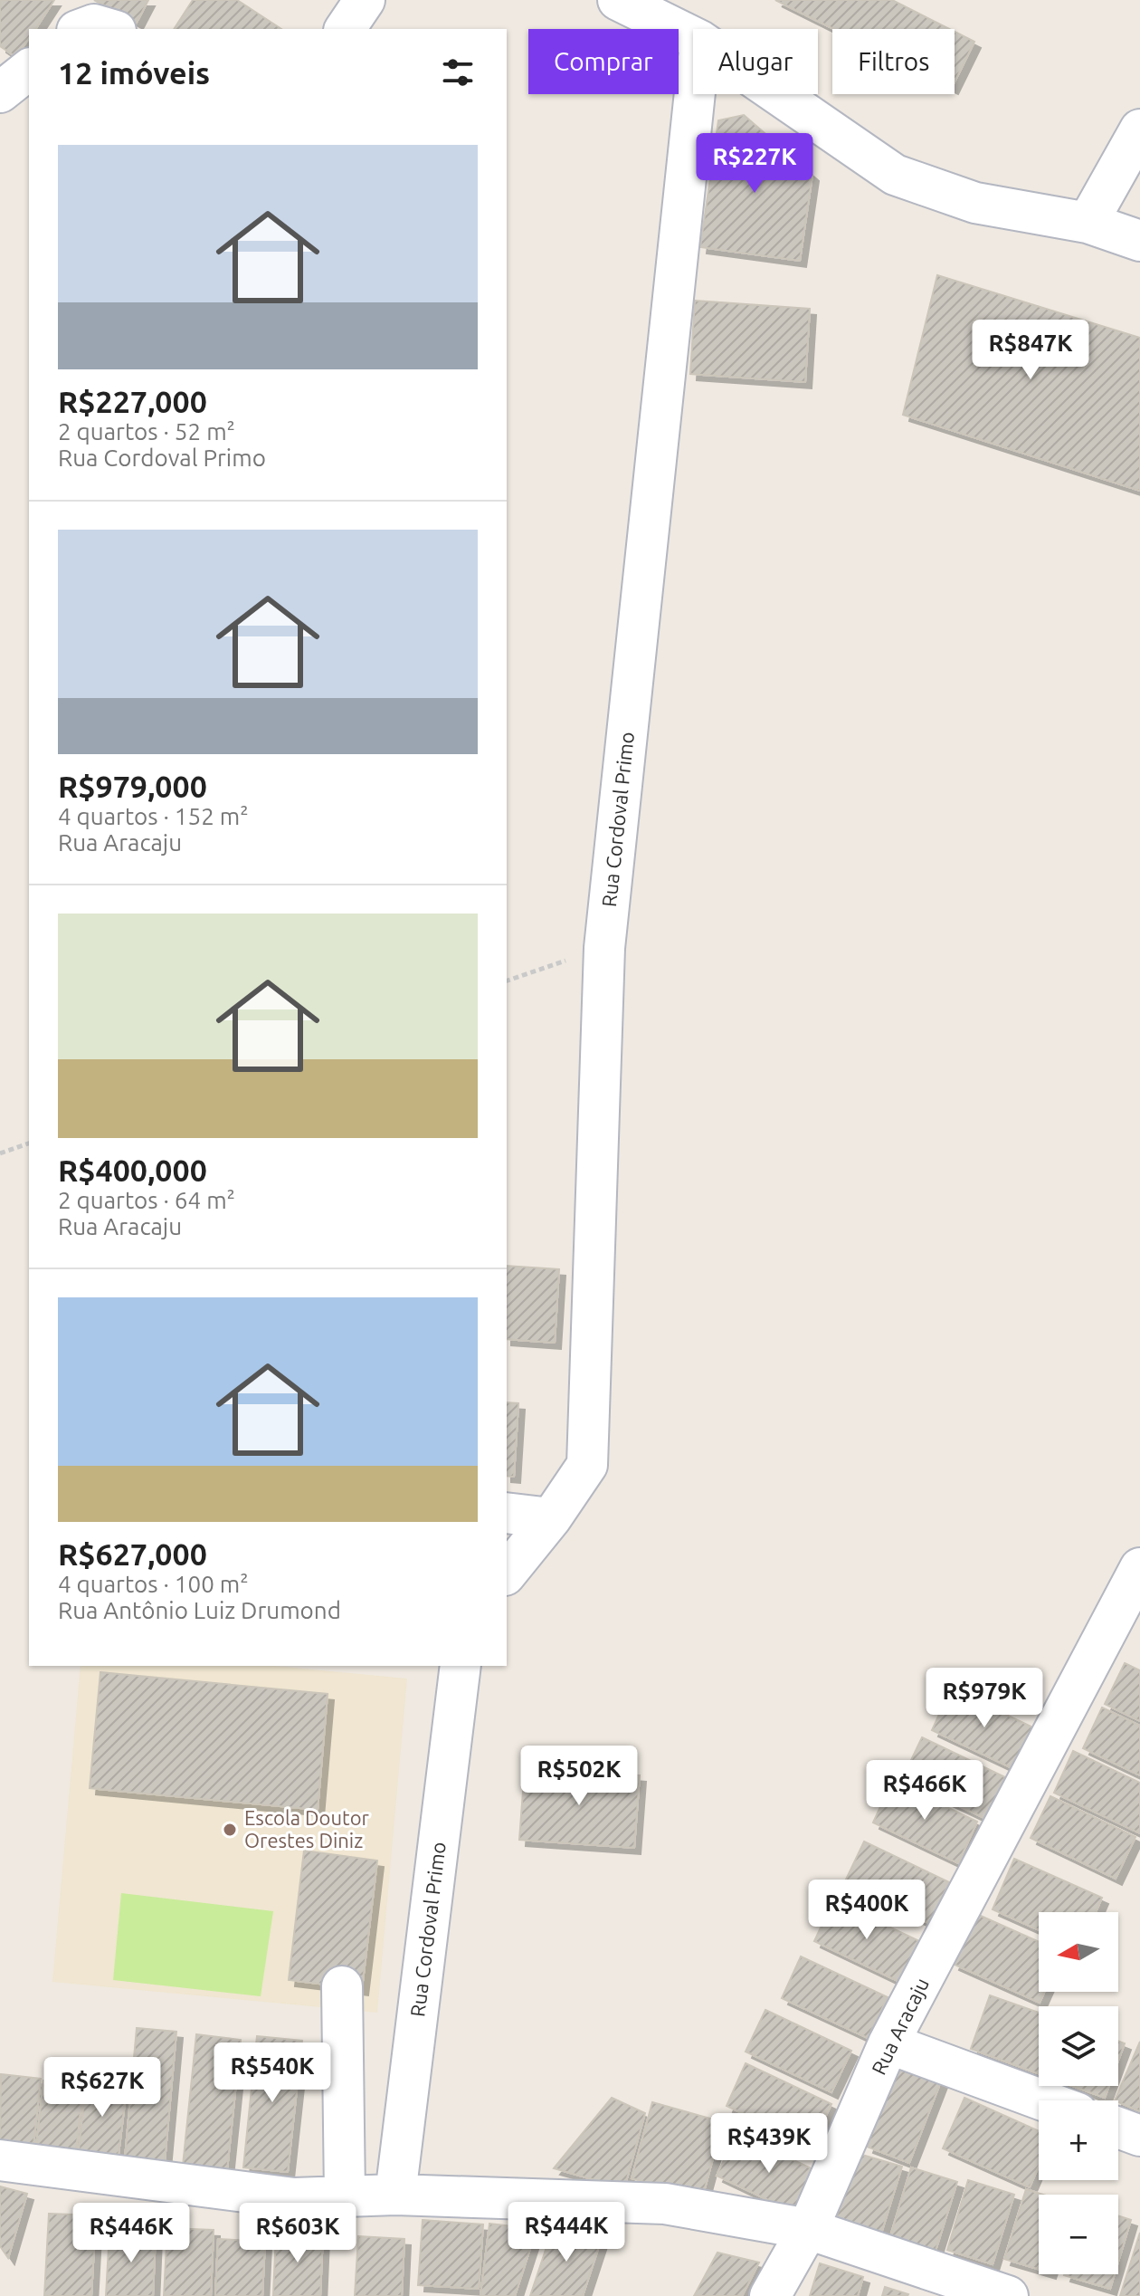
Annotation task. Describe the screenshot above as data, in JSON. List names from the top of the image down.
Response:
{
  "streets": {
    "street": ["Rua Cordoval Primo", "Rua Aracaju"]
  },
  "places": ["Escola Doutor Orestes Diniz"],
  "north": "left",
  "page": {
    "chip": ["Comprar", "Alugar", "Filtros"],
    "heading": "12 imóveis",
    "list": [
      {
        "name": "R$227,000",
        "note": "2 quartos · 52 m² · Rua Cordoval Primo"
      },
      {
        "name": "R$979,000",
        "note": "4 quartos · 152 m² · Rua Aracaju"
      },
      {
        "name": "R$400,000",
        "note": "2 quartos · 64 m² · Rua Aracaju"
      },
      {
        "name": "R$627,000",
        "note": "4 quartos · 100 m² · Rua Antônio Luiz Drumond"
      }
    ],
    "price": [
      "R$227K",
      "R$847K",
      "R$979K",
      "R$502K",
      "R$466K",
      "R$400K",
      "R$540K",
      "R$627K",
      "R$439K",
      "R$444K",
      "R$446K",
      "R$603K"
    ],
    "map_buttons": ["+", "−"]
  }
}
